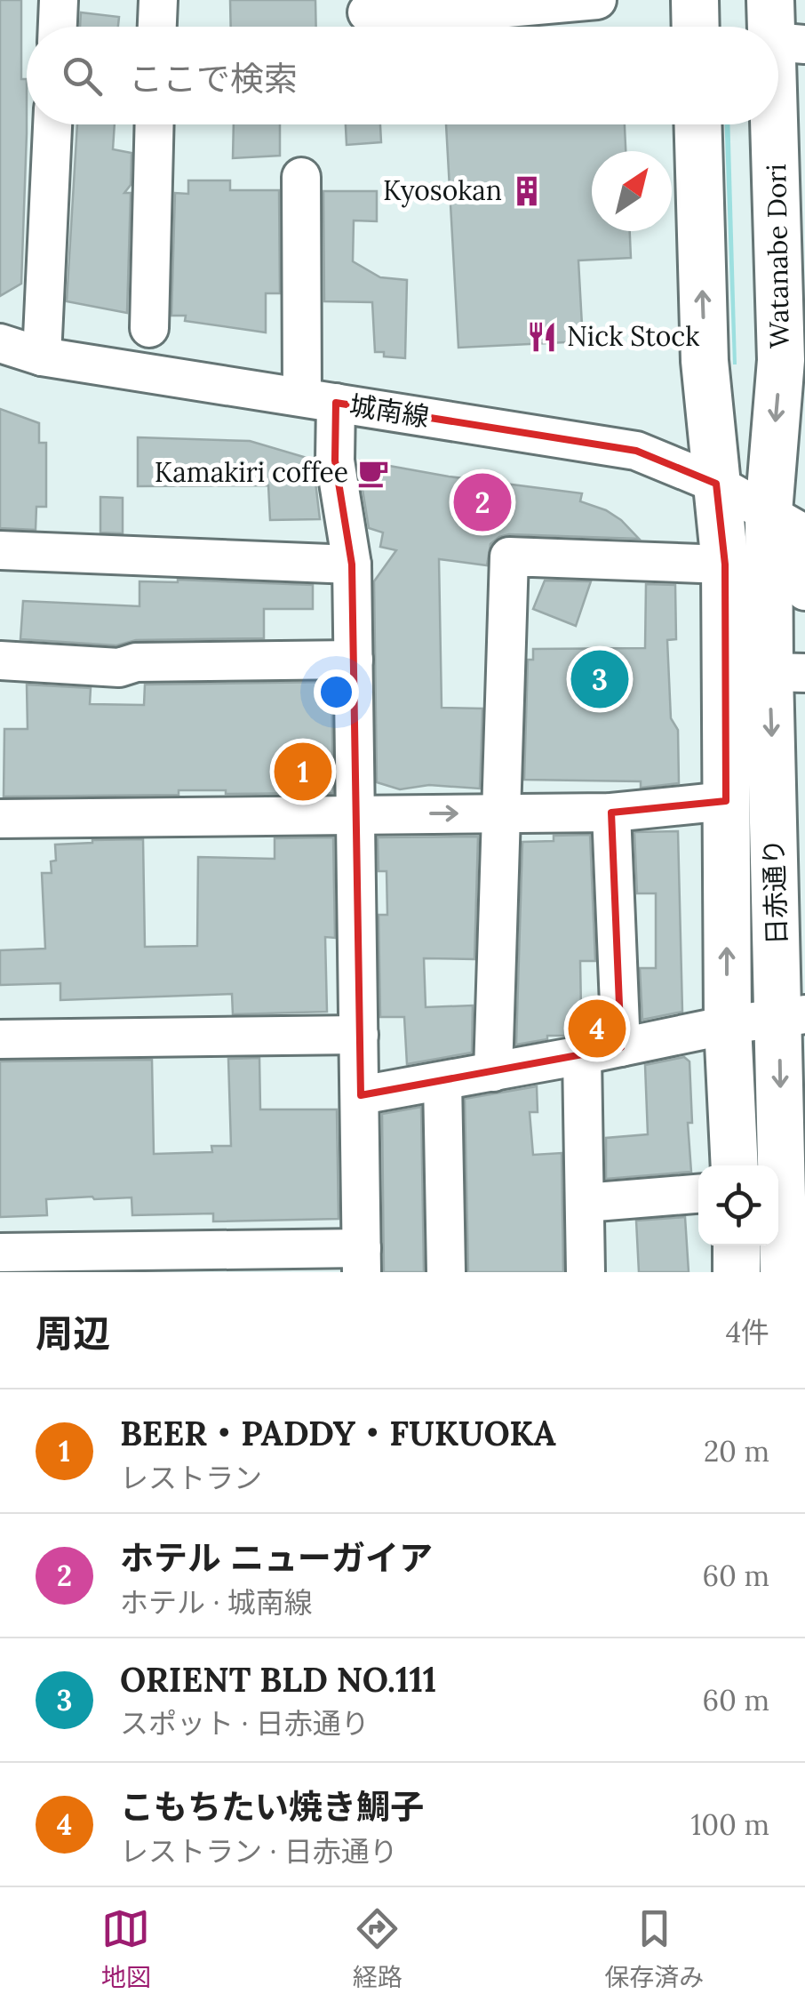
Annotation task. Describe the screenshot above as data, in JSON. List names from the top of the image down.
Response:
{
  "streets": {
    "main road": ["Watanabe Dori", "日赤通り"],
    "street": ["城南線"]
  },
  "crossings": [
    ["Watanabe Dori", "城南線"],
    ["Watanabe Dori", "日赤通り"],
    ["城南線", "日赤通り"]
  ],
  "places": {
    "building": ["Kyosokan"],
    "restaurant": ["Nick Stock"],
    "cafe": ["Kamakiri coffee"]
  },
  "north": "top right",
  "page": {
    "search": "ここで検索",
    "pins": [
      "2",
      "3",
      "1",
      "4"
    ],
    "heading": ["周辺", "4件"],
    "list": [
      {
        "mark": "1",
        "name": "BEER・PADDY・FUKUOKA",
        "note": "レストラン",
        "value": "20 m"
      },
      {
        "mark": "2",
        "name": "ホテル ニューガイア",
        "note": "ホテル · 城南線",
        "value": "60 m"
      },
      {
        "mark": "3",
        "name": "ORIENT BLD NO.111",
        "note": "スポット · 日赤通り",
        "value": "60 m"
      },
      {
        "mark": "4",
        "name": "こもちたい焼き鯛子",
        "note": "レストラン · 日赤通り",
        "value": "100 m"
      }
    ],
    "nav": ["地図", "経路", "保存済み"]
  }
}
